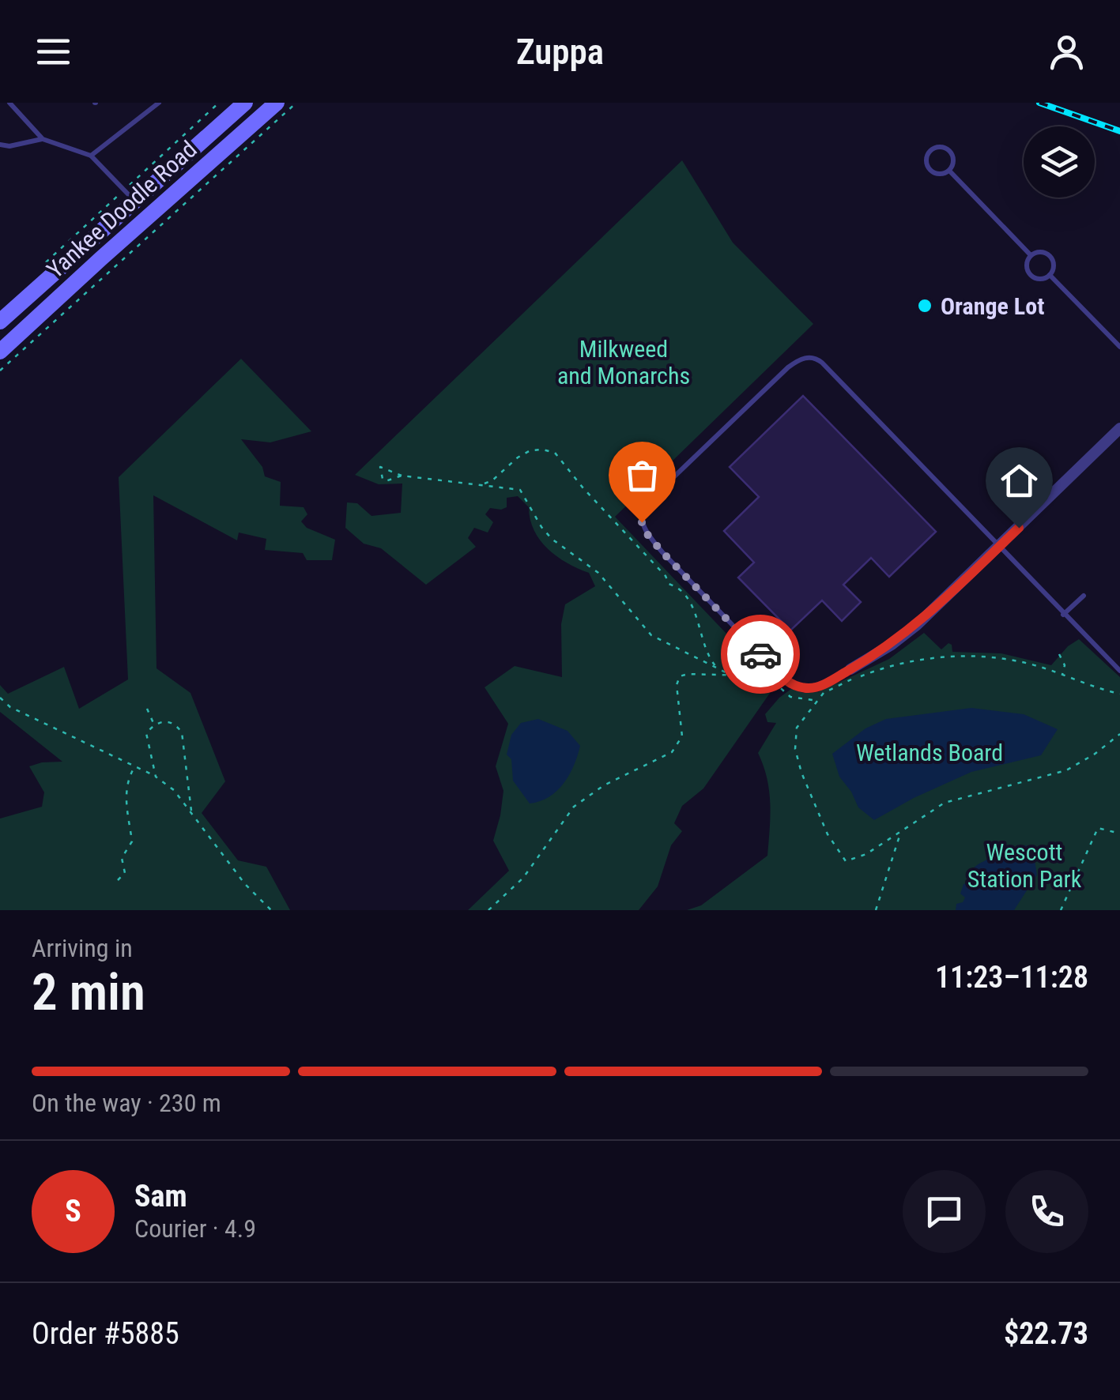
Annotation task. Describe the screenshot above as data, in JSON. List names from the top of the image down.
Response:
{
  "streets": {
    "main road": ["Yankee Doodle Road"]
  },
  "parks": ["Milkweed and Monarchs", "Wetlands Board", "Wescott Station Park"],
  "places": ["Orange Lot"],
  "page": {
    "header": "Zuppa",
    "heading": ["2 min", "Arriving in", "11:23–11:28"],
    "panel": [
      "Sam",
      "Courier · 4.9",
      "Order #5885",
      "$22.73"
    ],
    "bar": "On the way · 230 m",
    "round": "S"
  }
}
